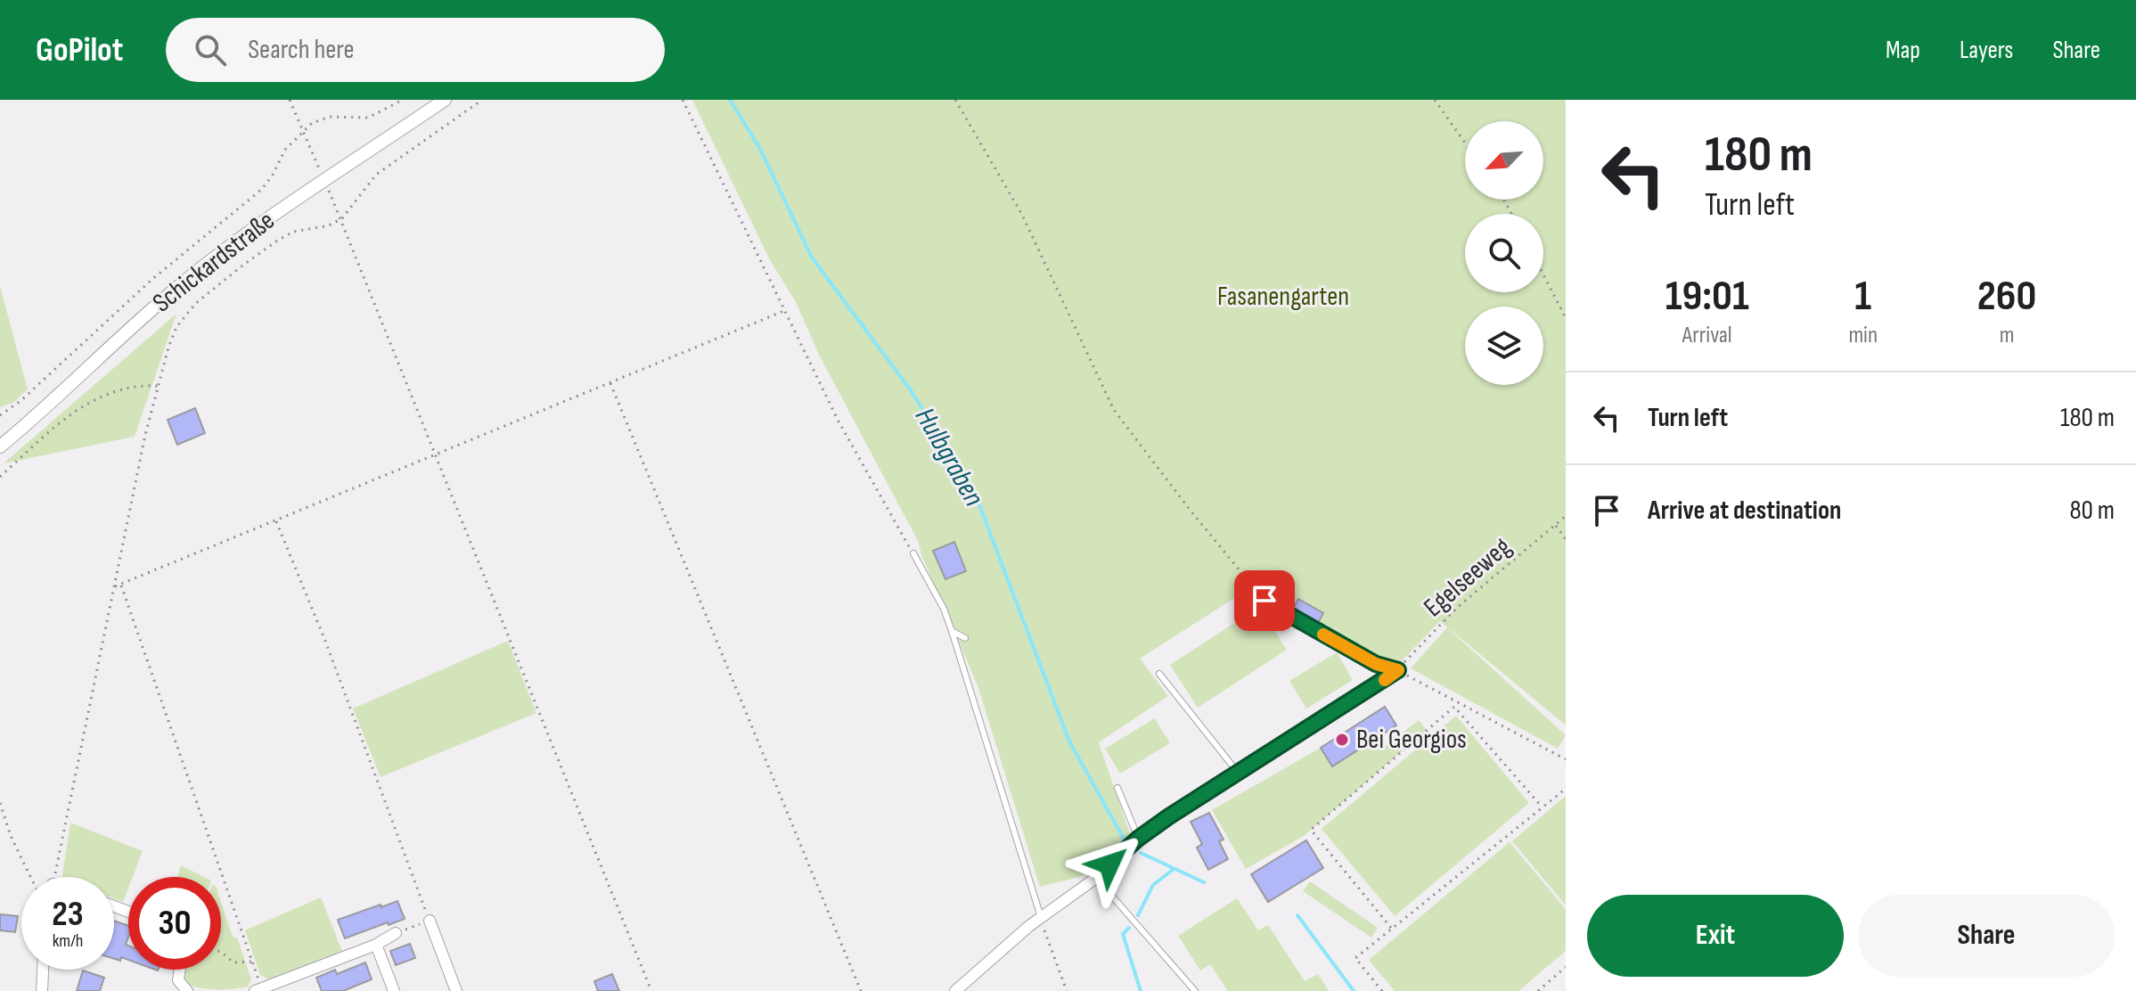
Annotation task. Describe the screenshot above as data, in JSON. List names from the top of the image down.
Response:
{
  "streets": {
    "street": ["Schickardstraße"],
    "path": ["Egelseeweg"]
  },
  "water": ["Hulbgraben"],
  "parks": ["Fasanengarten"],
  "places": ["Bei Georgios"],
  "north": "bottom left",
  "page": {
    "header": "GoPilot",
    "search": "Search here",
    "nav": ["Map", "Layers", "Share"],
    "turn": ["180 m", "Turn left"],
    "eta": [
      "19:01",
      "Arrival",
      "1",
      "min",
      "260",
      "m"
    ],
    "list": [
      {
        "name": "Turn left",
        "value": "180 m"
      },
      {
        "name": "Arrive at destination",
        "value": "80 m"
      }
    ],
    "speed": "23 km/h",
    "limit": "30",
    "buttons": ["Exit", "Share"]
  }
}
